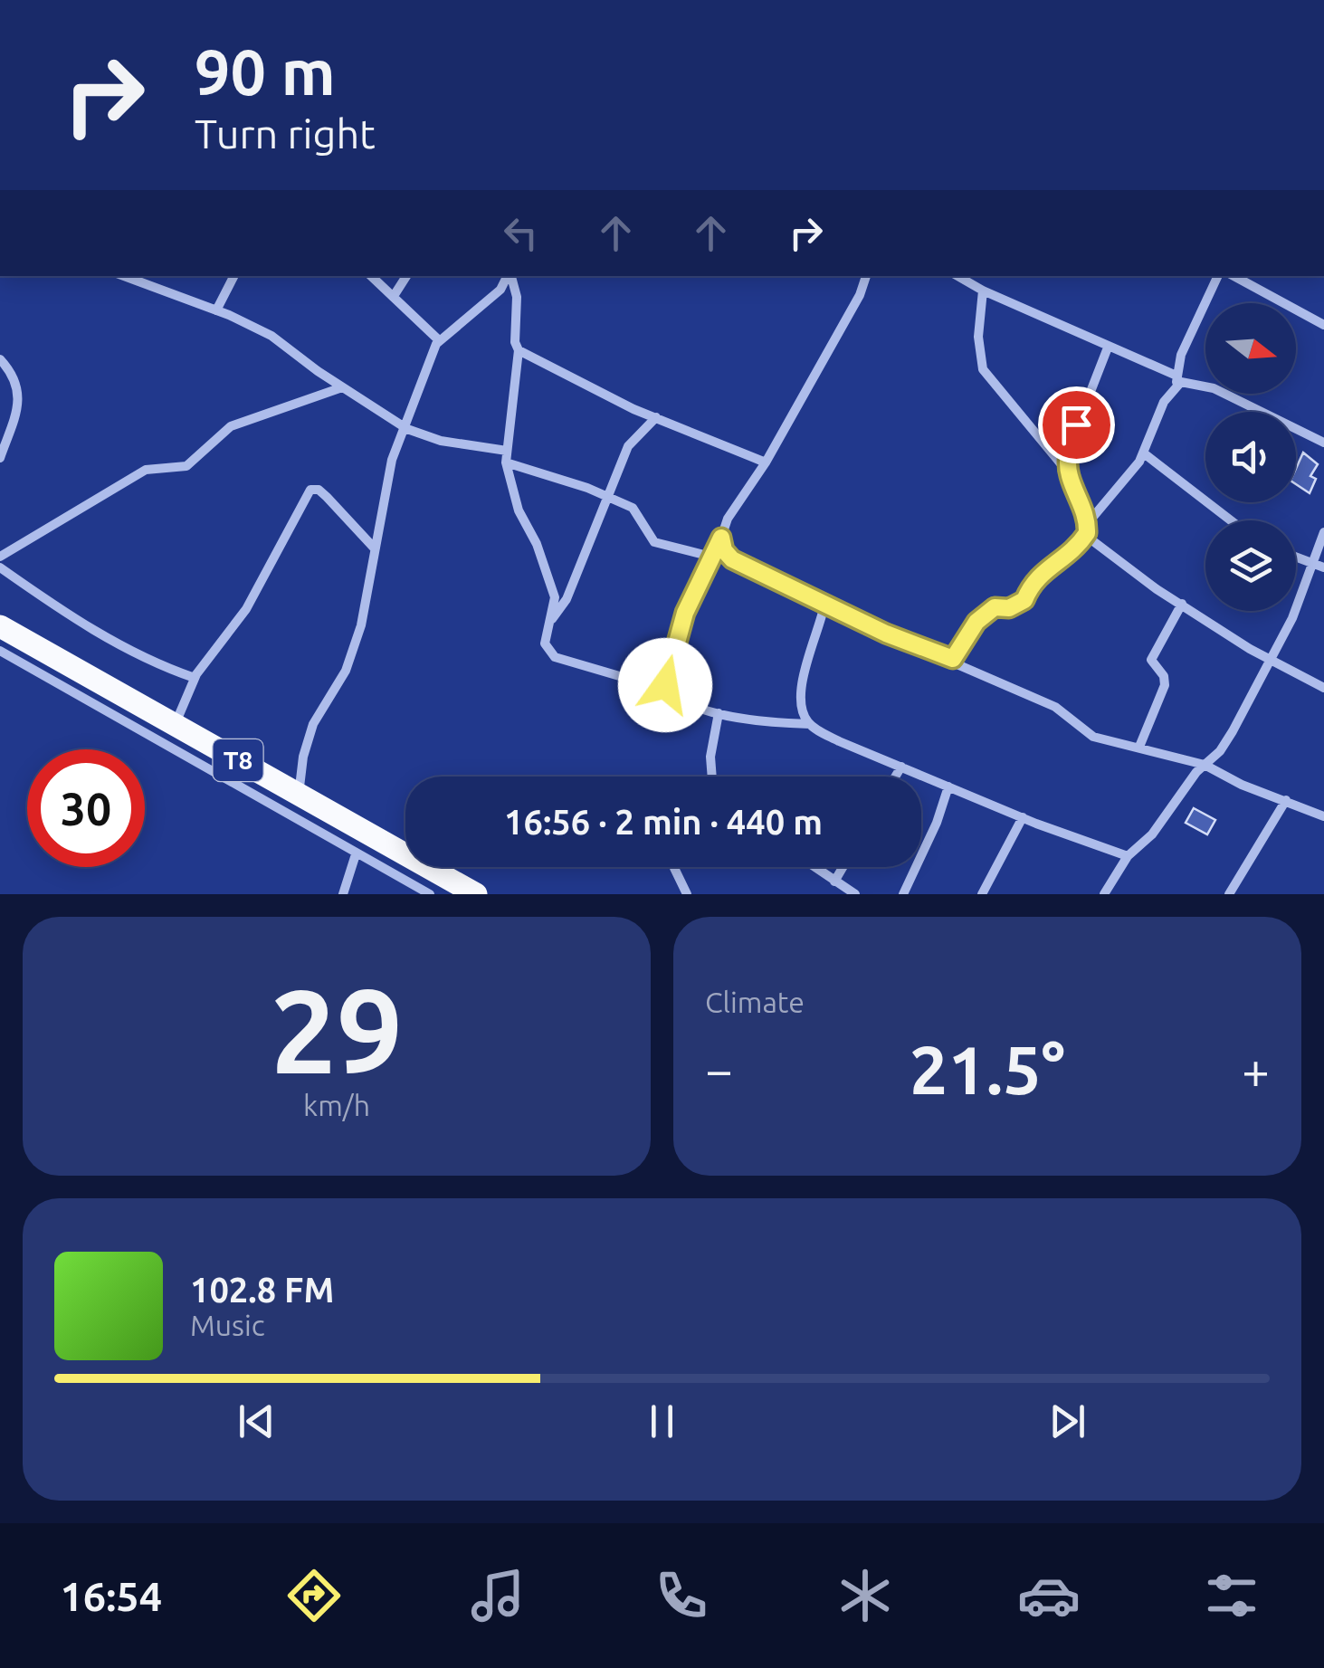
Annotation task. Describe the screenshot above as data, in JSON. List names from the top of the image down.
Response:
{
  "streets": {
    "highway": ["T8"]
  },
  "north": "right",
  "page": {
    "turn": ["90 m", "Turn right"],
    "limit": "30",
    "trip": "16:56 · 2 min · 440 m",
    "tile": [
      ["29", "km/h"],
      "Climate"
    ],
    "heat": ["−", "21.5°", "+"],
    "song": ["102.8 FM", "Music"],
    "tabs": "16:54"
  }
}
